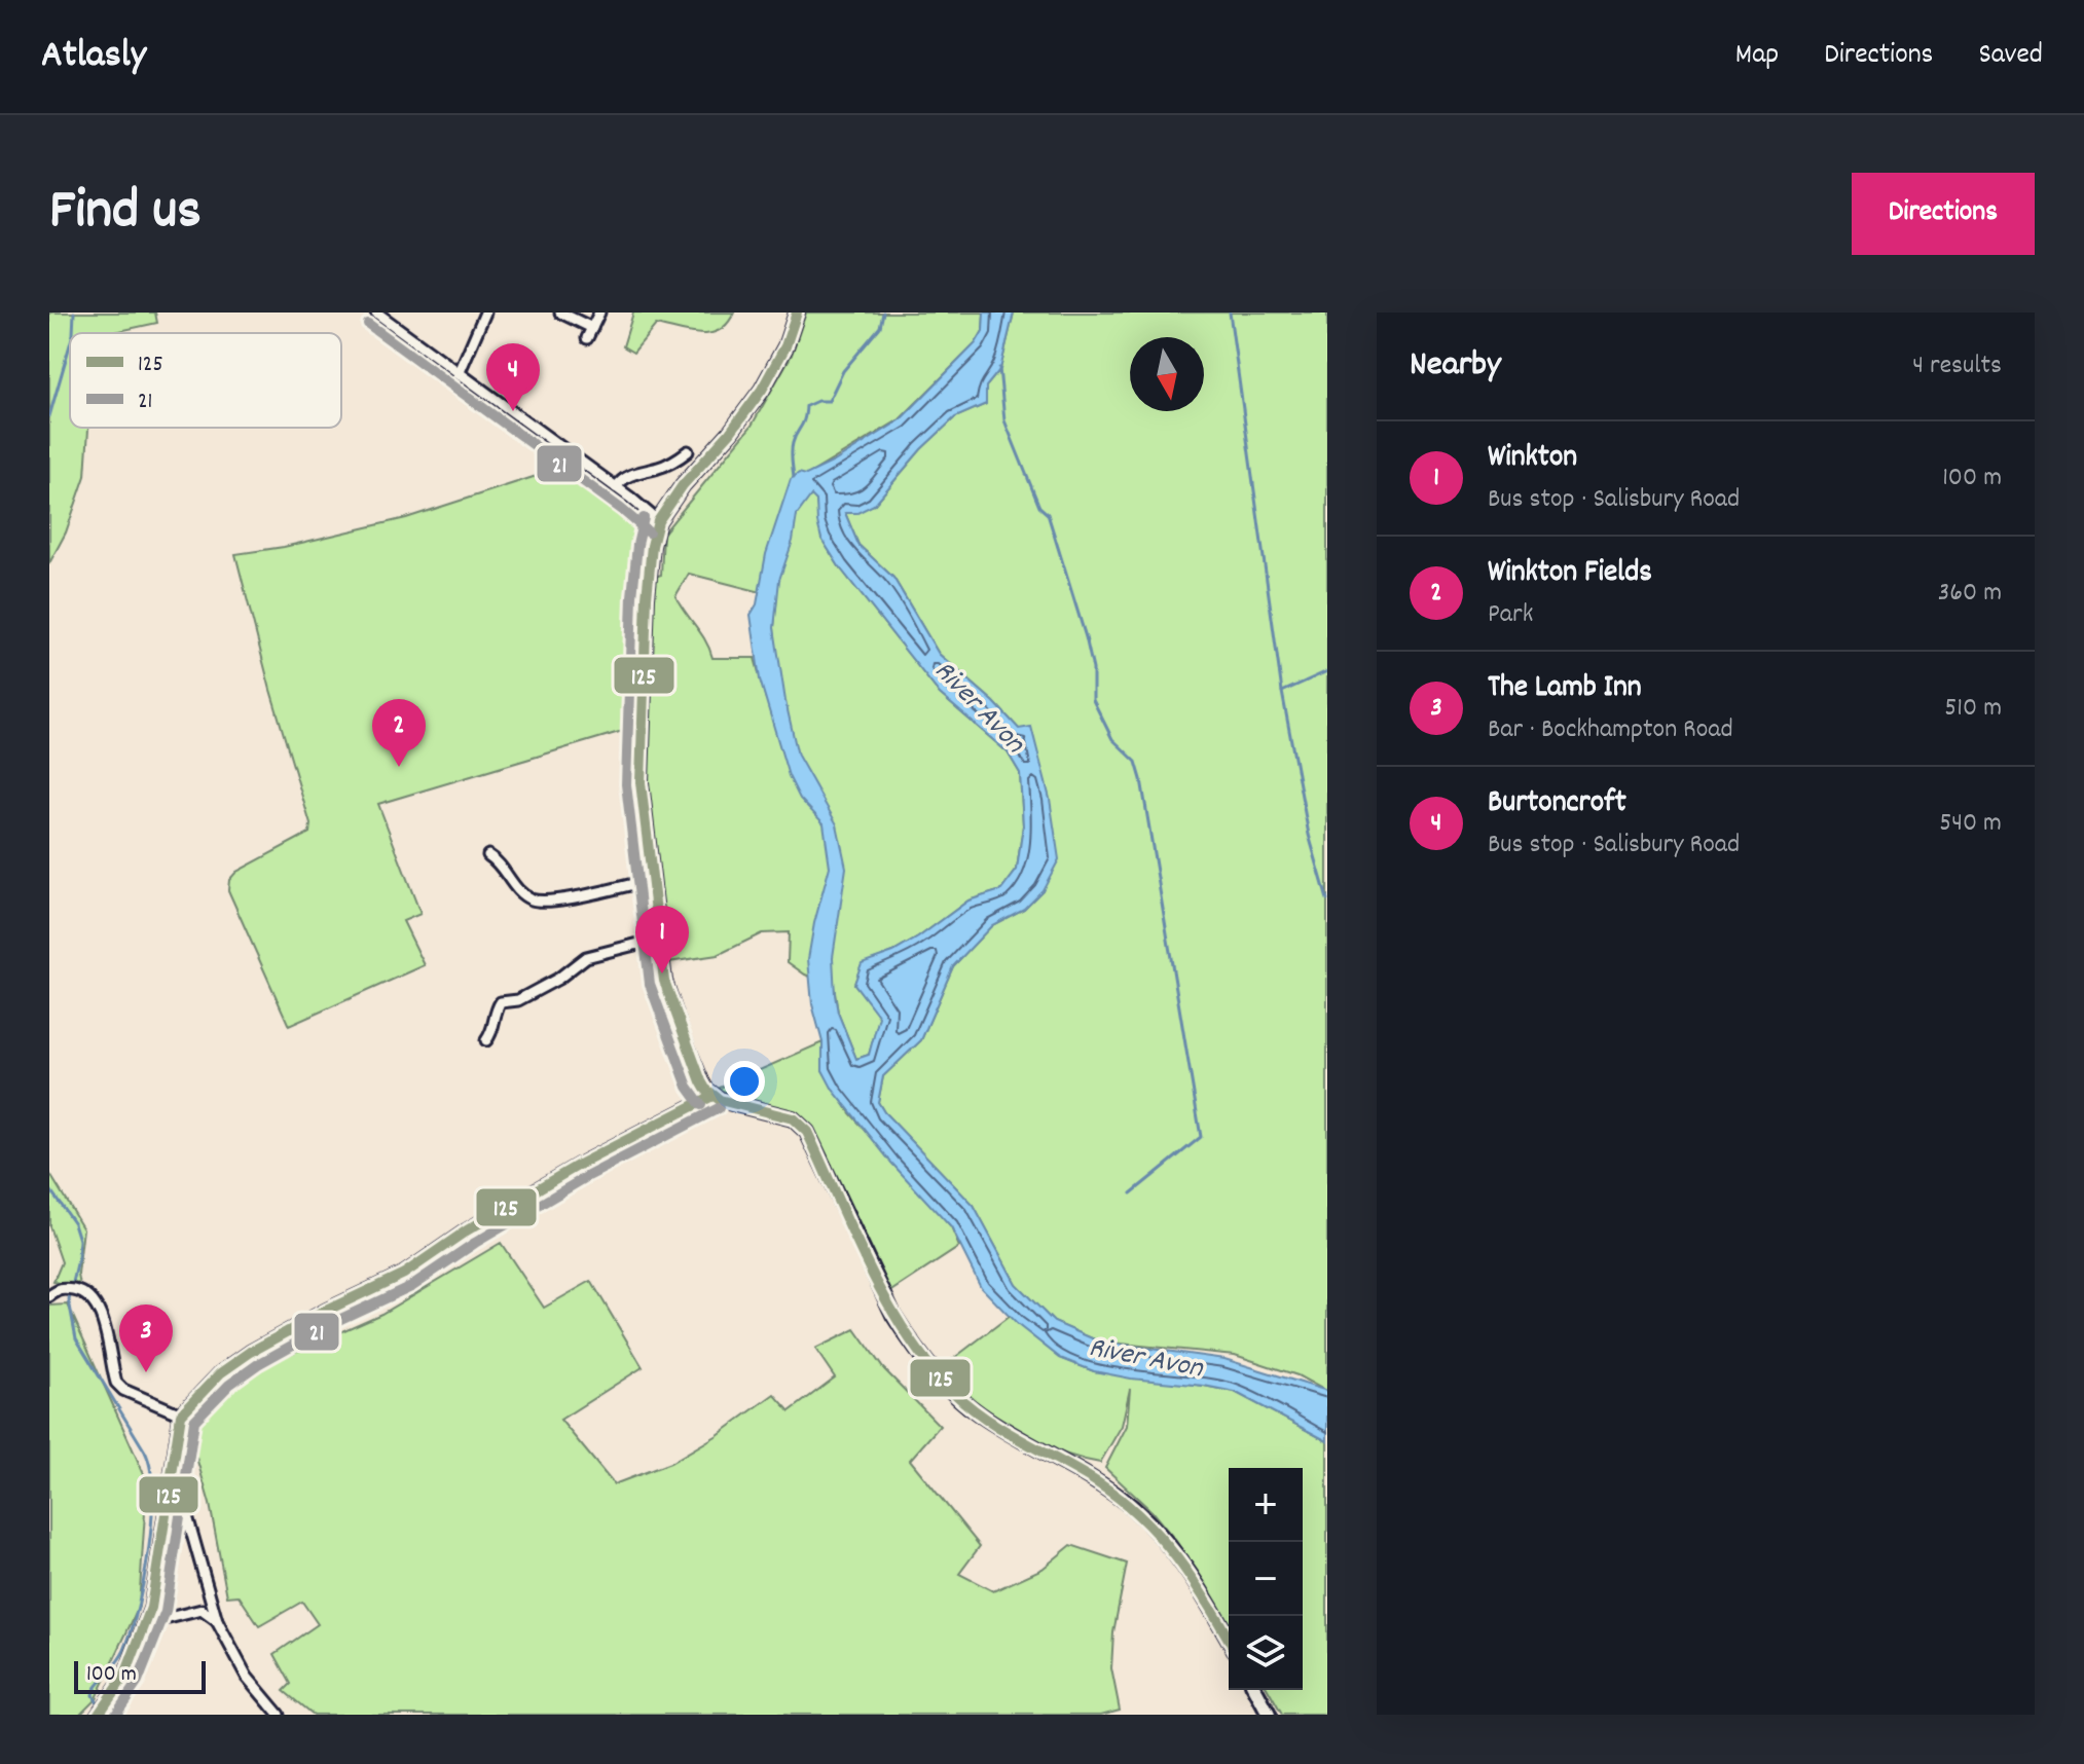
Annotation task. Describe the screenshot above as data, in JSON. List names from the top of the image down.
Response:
{
  "water": ["River Avon"],
  "lines": ["transit line 125", "transit line 21"],
  "legend": ["125", "21"],
  "scale_bar": "100 m",
  "north": "bottom",
  "page": {
    "header": "Atlasly",
    "nav": ["Map", "Directions", "Saved"],
    "title": "Find us",
    "buttons": "Directions",
    "heading": ["Nearby", "4 results"],
    "pins": [
      "4",
      "2",
      "1",
      "3"
    ],
    "list": [
      {
        "mark": "1",
        "name": "Winkton",
        "note": "Bus stop · Salisbury Road",
        "value": "100 m"
      },
      {
        "mark": "2",
        "name": "Winkton Fields",
        "note": "Park",
        "value": "360 m"
      },
      {
        "mark": "3",
        "name": "The Lamb Inn",
        "note": "Bar · Bockhampton Road",
        "value": "510 m"
      },
      {
        "mark": "4",
        "name": "Burtoncroft",
        "note": "Bus stop · Salisbury Road",
        "value": "540 m"
      }
    ],
    "map_buttons": ["+", "−"],
    "scale": "100 m"
  }
}
